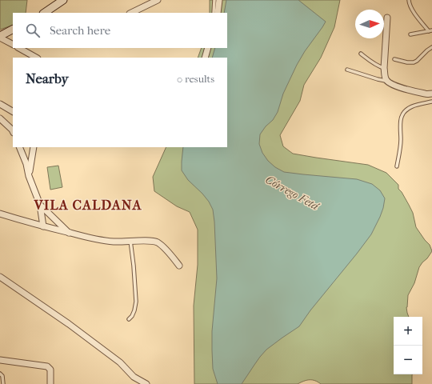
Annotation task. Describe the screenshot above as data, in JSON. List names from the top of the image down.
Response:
{
  "districts": ["VILA CALDANA"],
  "water": ["Córrego Fetá"],
  "north": "right",
  "page": {
    "search": "Search here",
    "heading": ["Nearby", "0 results"],
    "map_buttons": ["+", "−"]
  }
}
